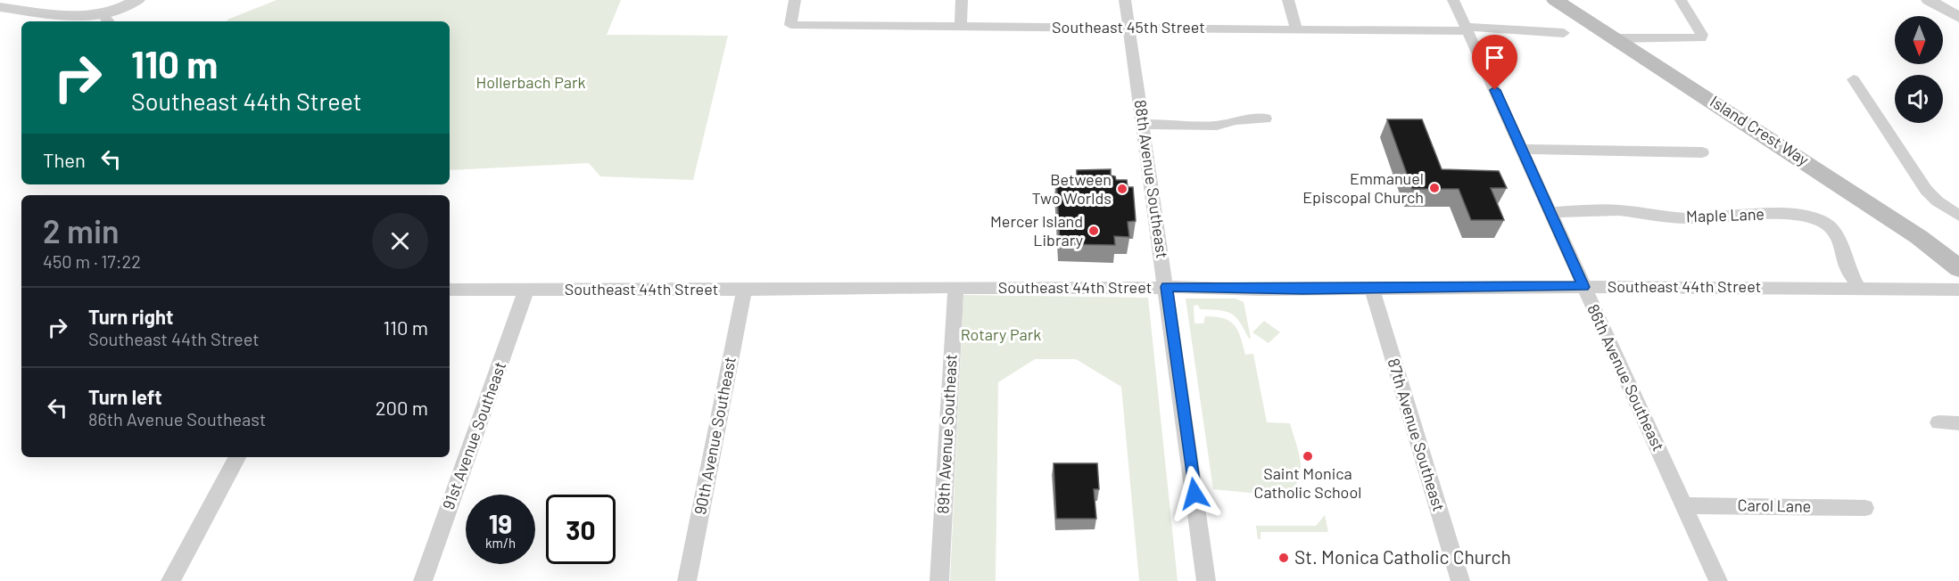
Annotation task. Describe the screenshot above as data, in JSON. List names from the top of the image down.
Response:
{
  "streets": {
    "main road": ["Island Crest Way"],
    "street": [
      "Southeast 45th Street",
      "88th Avenue Southeast",
      "Maple Lane",
      "Southeast 44th Street",
      "86th Avenue Southeast",
      "89th Avenue Southeast",
      "87th Avenue Southeast",
      "91st Avenue Southeast",
      "90th Avenue Southeast",
      "Carol Lane"
    ]
  },
  "crossings": [
    ["Southeast 45th Street", "88th Avenue Southeast"],
    ["Southeast 45th Street", "86th Avenue Southeast"],
    ["88th Avenue Southeast", "Southeast 44th Street"],
    ["Maple Lane", "Southeast 44th Street"],
    ["Maple Lane", "86th Avenue Southeast"],
    ["Southeast 44th Street", "86th Avenue Southeast"],
    ["Southeast 44th Street", "89th Avenue Southeast"],
    ["Southeast 44th Street", "87th Avenue Southeast"],
    ["Southeast 44th Street", "91st Avenue Southeast"],
    ["Southeast 44th Street", "90th Avenue Southeast"],
    ["86th Avenue Southeast", "Carol Lane"]
  ],
  "parks": ["Hollerbach Park", "Rotary Park"],
  "places": [
    "Emmanuel Episcopal Church",
    "Between Two Worlds",
    "Mercer Island Library",
    "Saint Monica Catholic School",
    "St. Monica Catholic Church"
  ],
  "north": "bottom",
  "page": {
    "turn": ["110 m", "Southeast 44th Street"],
    "then": "Then",
    "heading": ["2 min", "450 m · 17:22"],
    "list": [
      {
        "name": "Turn right",
        "note": "Southeast 44th Street",
        "value": "110 m"
      },
      {
        "name": "Turn left",
        "note": "86th Avenue Southeast",
        "value": "200 m"
      }
    ],
    "speed": "19 km/h",
    "limit": "30"
  }
}
